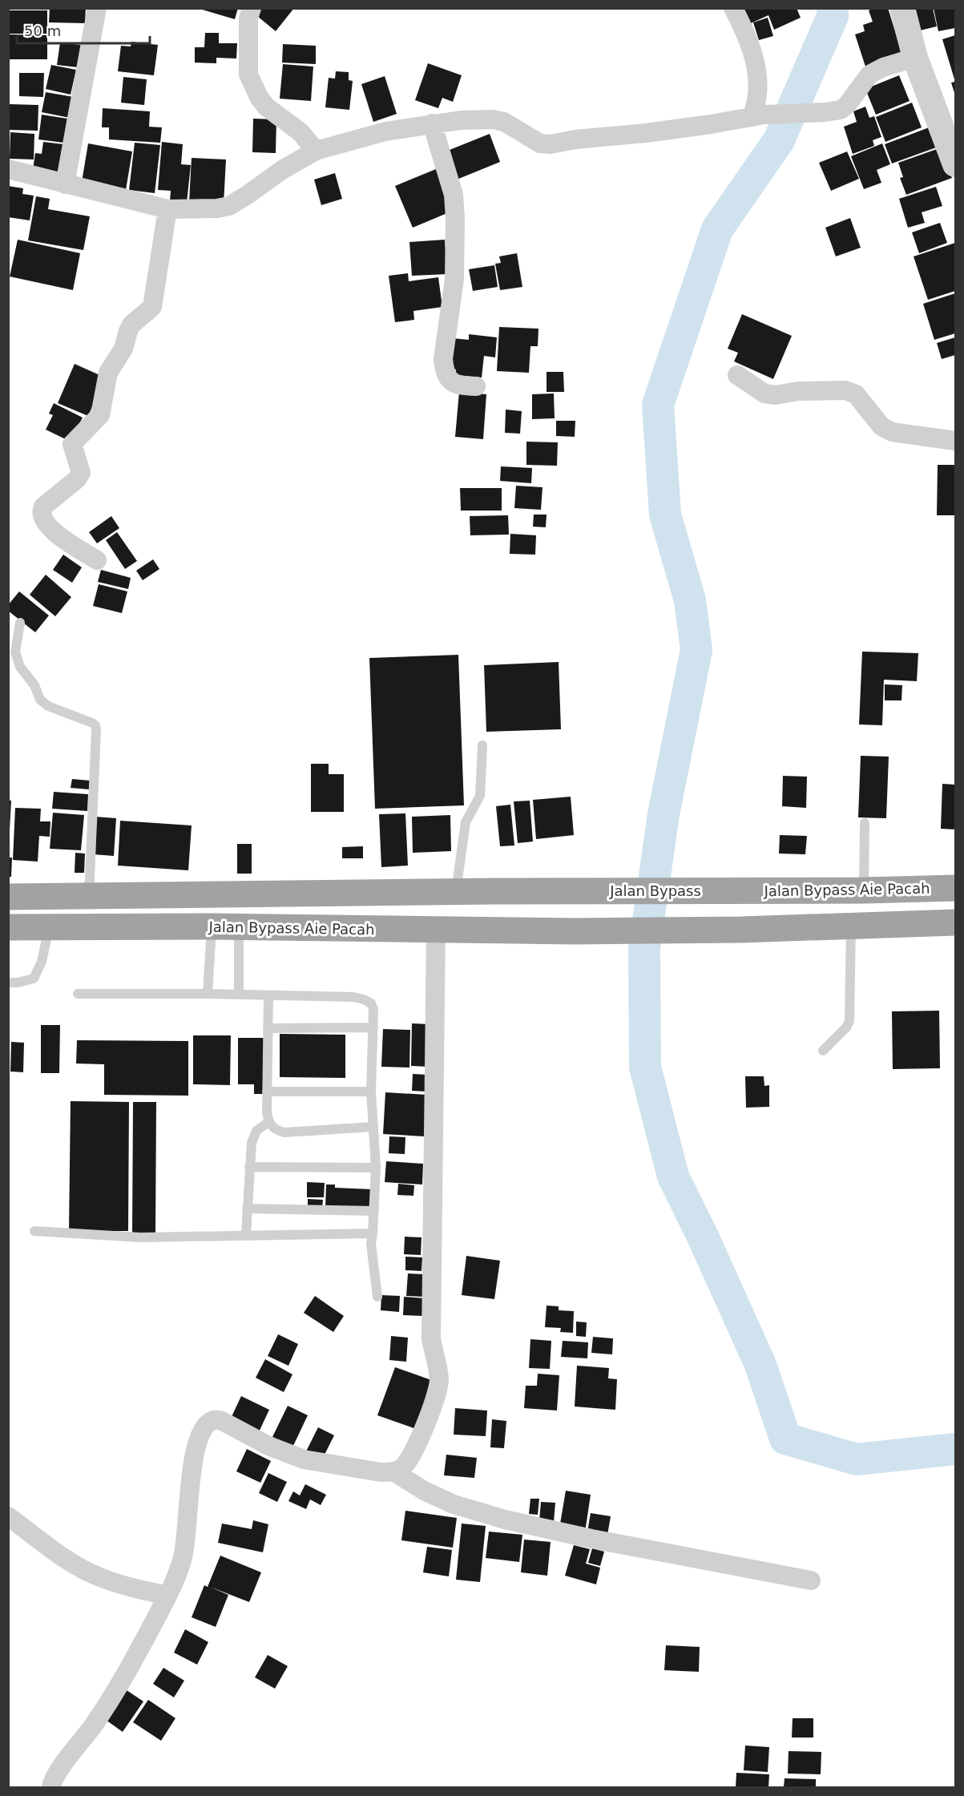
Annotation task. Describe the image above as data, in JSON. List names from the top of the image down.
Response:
{
  "streets": {
    "highway": ["Jalan Bypass Aie Pacah", "Jalan Bypass"]
  },
  "crossings": [
    ["Jalan Bypass Aie Pacah", "Jalan Bypass"]
  ],
  "scale_bar": "50 m"
}
